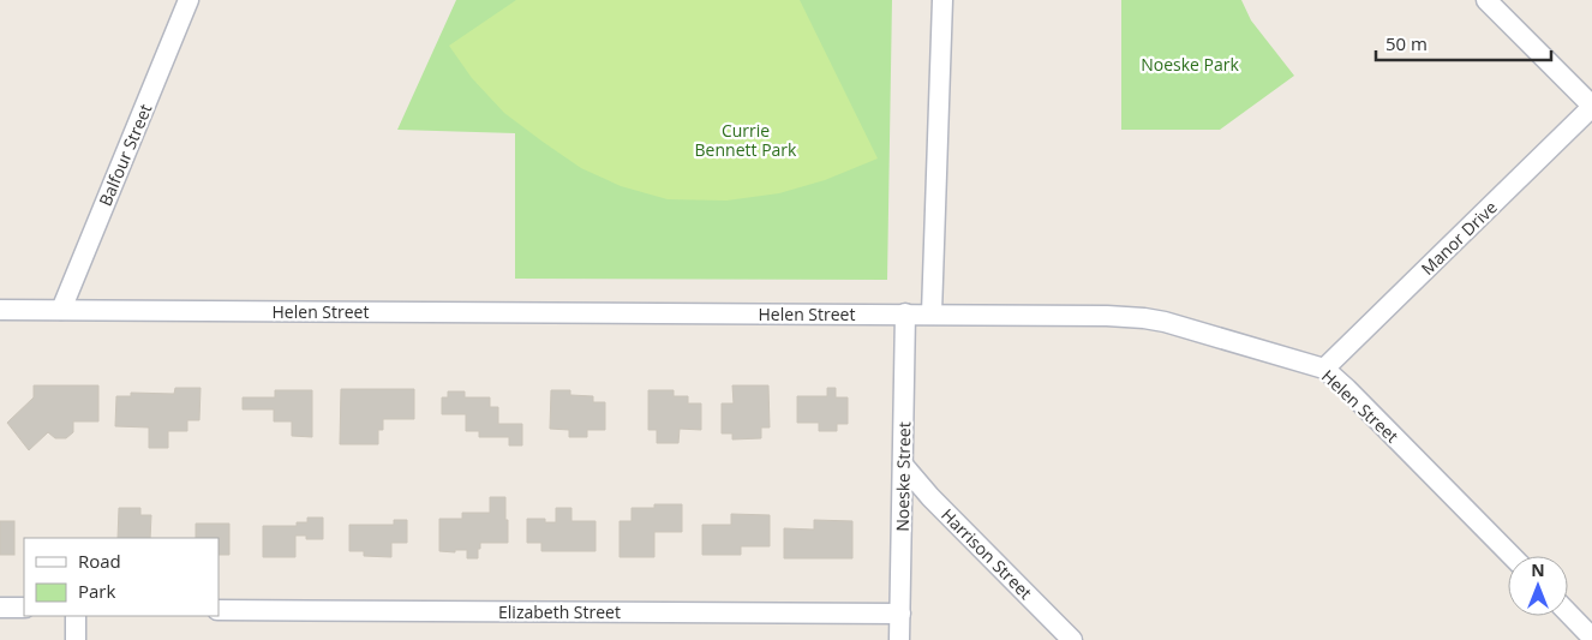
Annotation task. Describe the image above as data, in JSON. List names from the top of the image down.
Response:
{
  "streets": {
    "street": [
      "Balfour Street",
      "Manor Drive",
      "Helen Street",
      "Noeske Street",
      "Harrison Street",
      "Elizabeth Street"
    ]
  },
  "crossings": [
    ["Balfour Street", "Helen Street"],
    ["Manor Drive", "Helen Street"],
    ["Helen Street", "Noeske Street"],
    ["Noeske Street", "Harrison Street"],
    ["Noeske Street", "Elizabeth Street"]
  ],
  "parks": ["Noeske Park", "Currie Bennett Park"],
  "legend": ["Road", "Park"],
  "scale_bar": "50 m",
  "north": "top"
}
